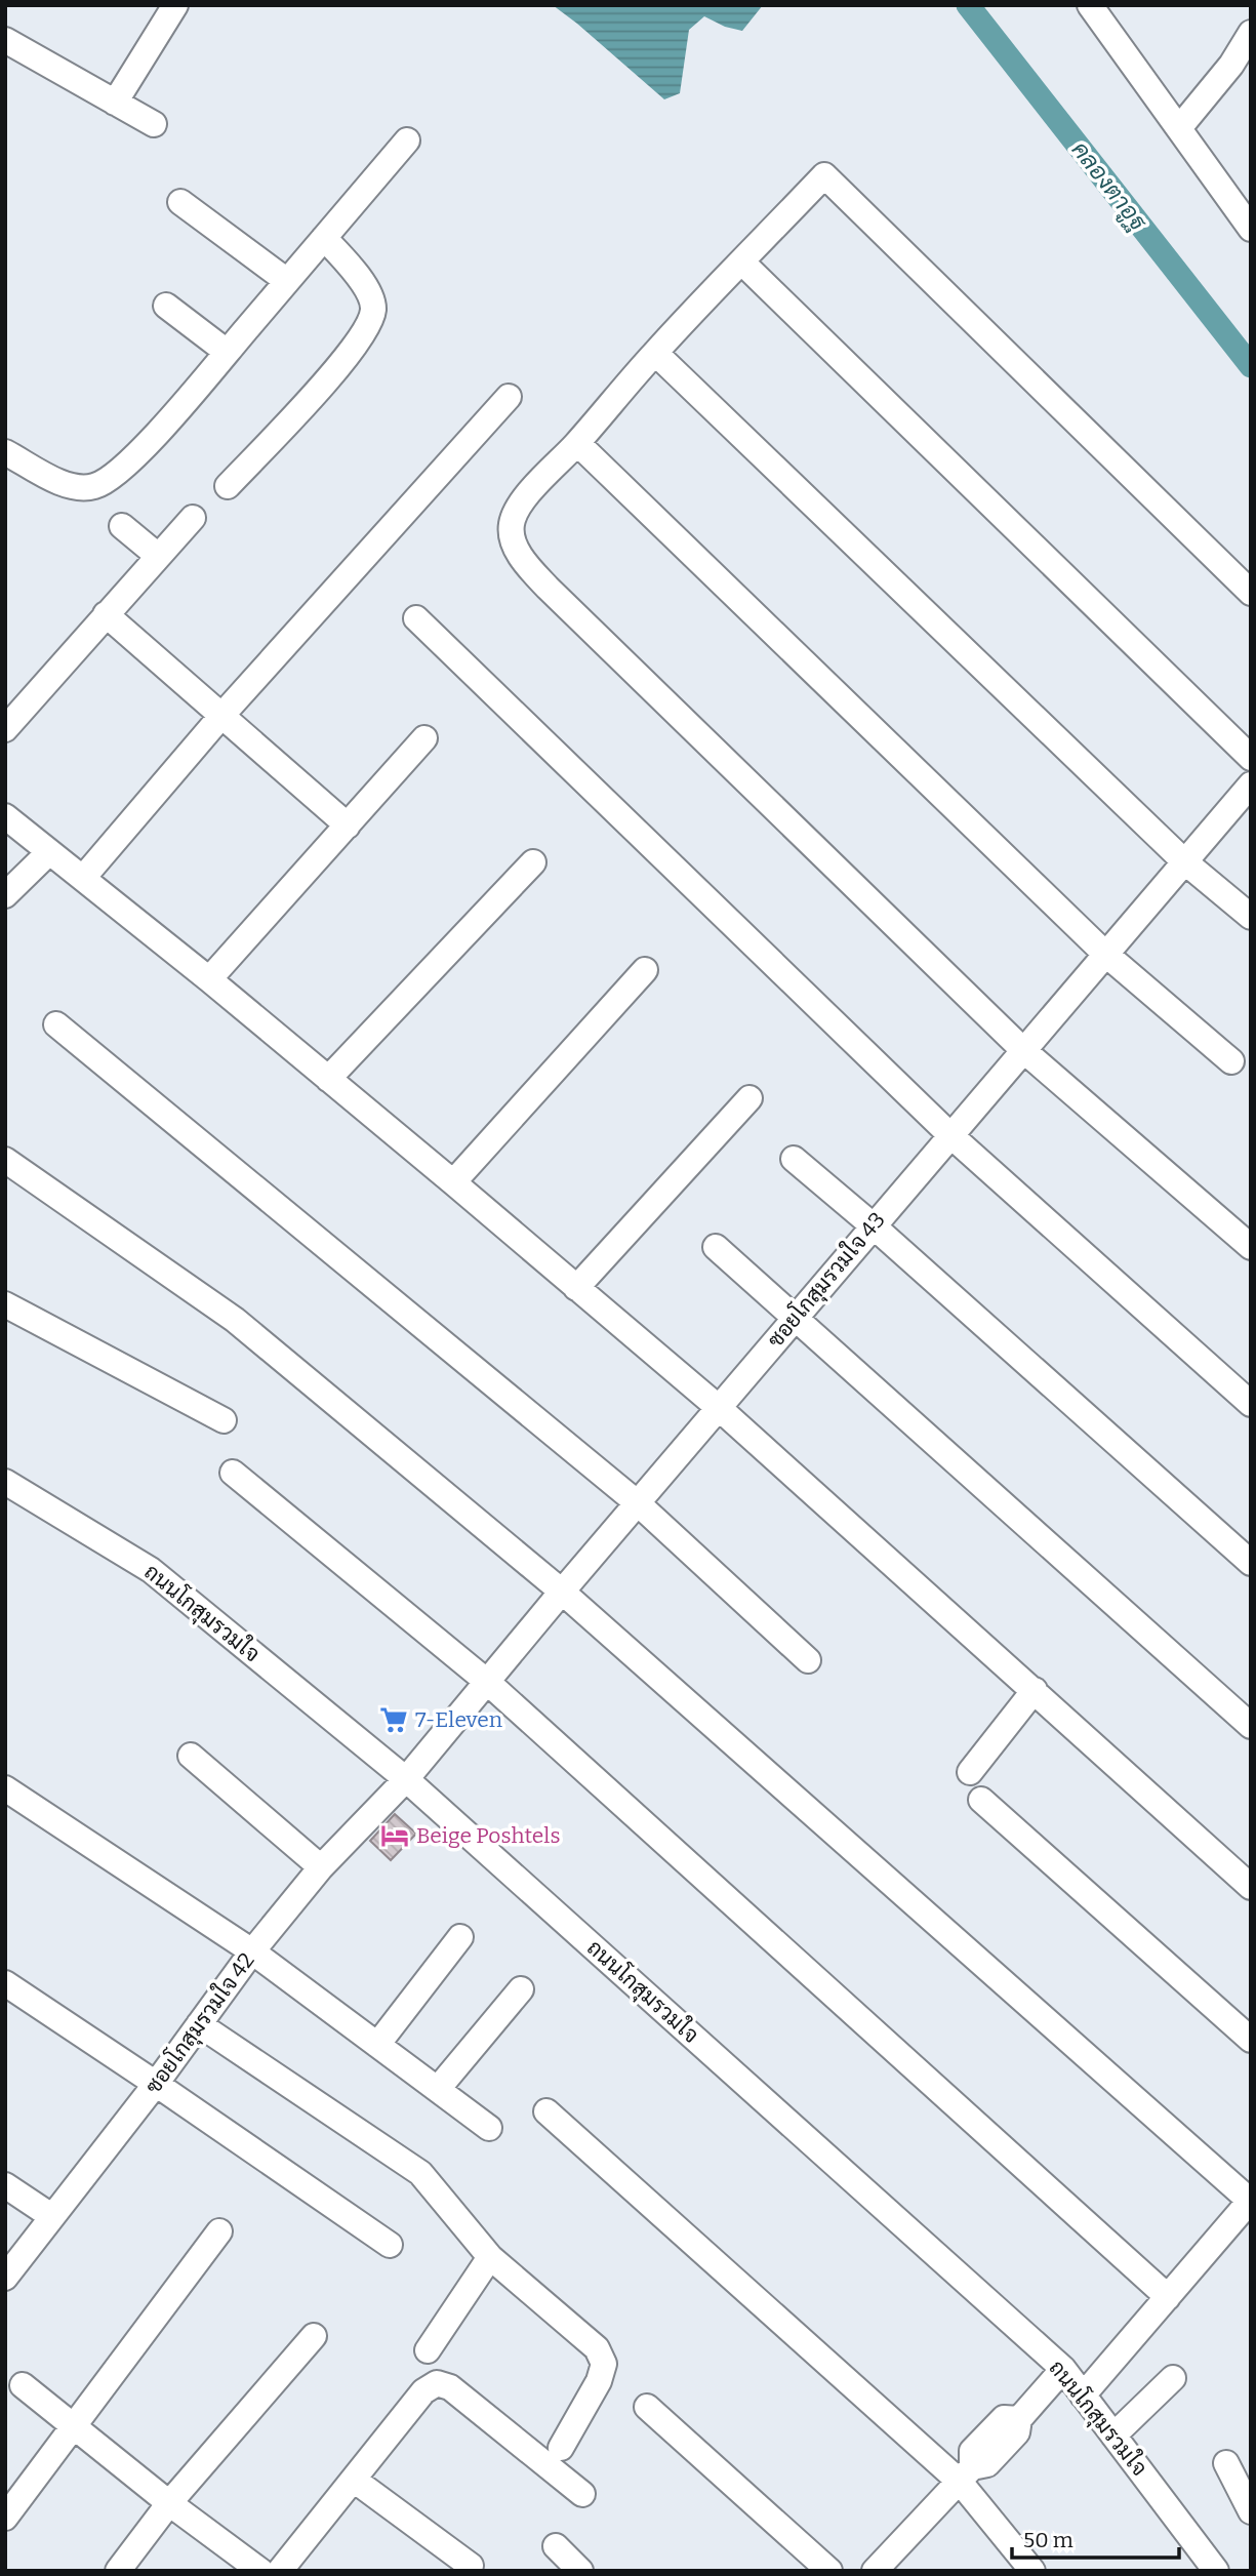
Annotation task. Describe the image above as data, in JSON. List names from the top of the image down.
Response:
{
  "streets": {
    "street": ["ซอยโกสุมรวมใจ 43", "ถนนโกสุมรวมใจ", "ซอยโกสุมรวมใจ 42"]
  },
  "crossings": [
    ["ซอยโกสุมรวมใจ 43", "ถนนโกสุมรวมใจ"],
    ["ซอยโกสุมรวมใจ 43", "ซอยโกสุมรวมใจ 42"],
    ["ถนนโกสุมรวมใจ", "ซอยโกสุมรวมใจ 42"]
  ],
  "water": ["คลองตาอูฐ"],
  "places": {
    "supermarket": ["7-Eleven"],
    "hotel": ["Beige Poshtels"]
  },
  "scale_bar": "50 m"
}
